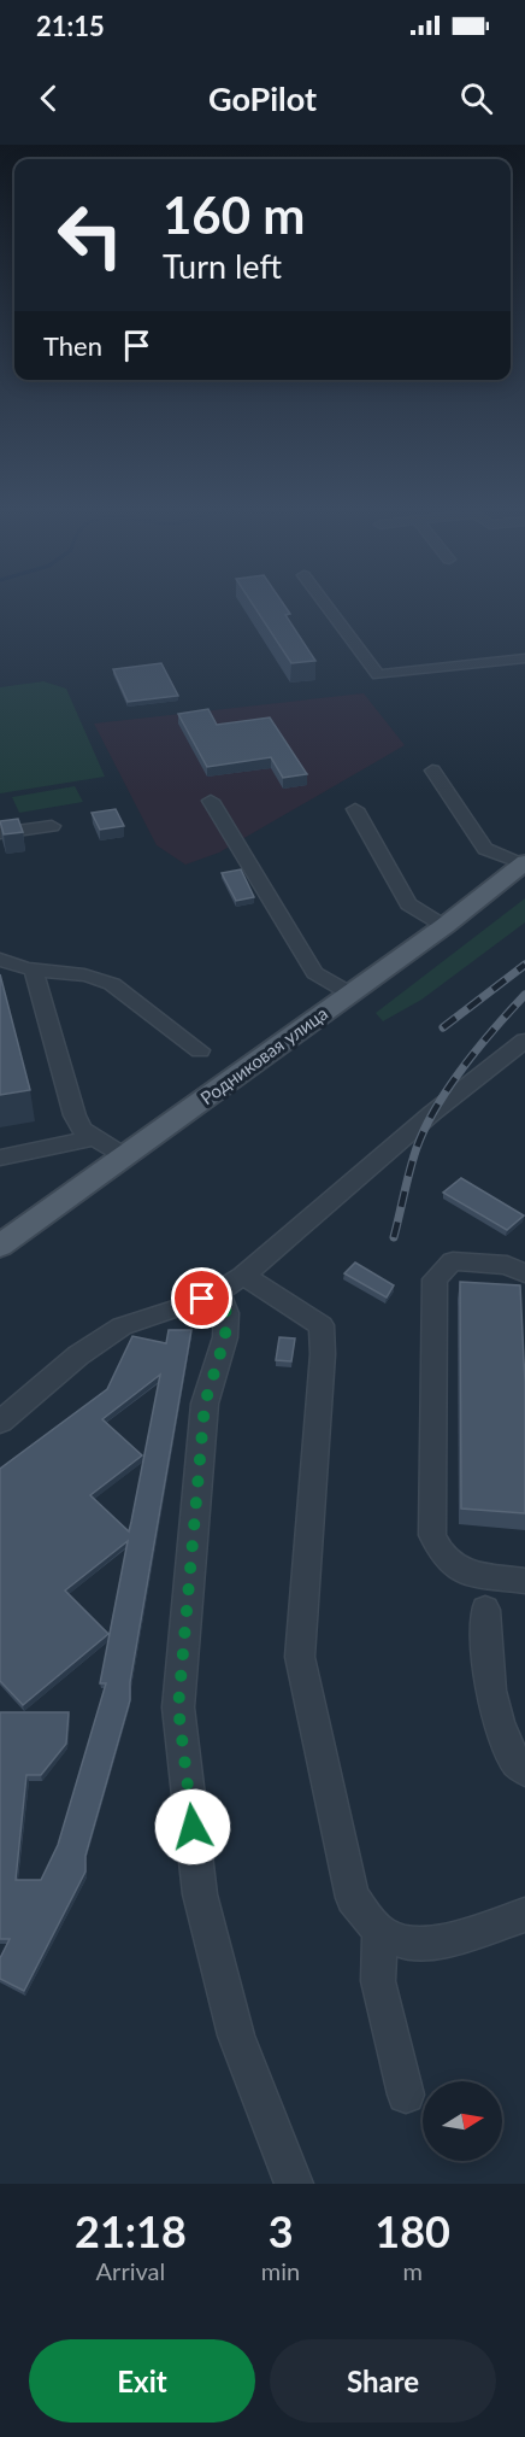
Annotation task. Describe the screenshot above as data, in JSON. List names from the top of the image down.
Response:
{
  "streets": {
    "main road": ["Родниковая улица"]
  },
  "north": "right",
  "page": {
    "status": "21:15",
    "header": "GoPilot",
    "turn": ["160 m", "Turn left"],
    "then": "Then",
    "eta": [
      "21:18",
      "Arrival",
      "3",
      "min",
      "180",
      "m"
    ],
    "buttons": ["Exit", "Share"]
  }
}
